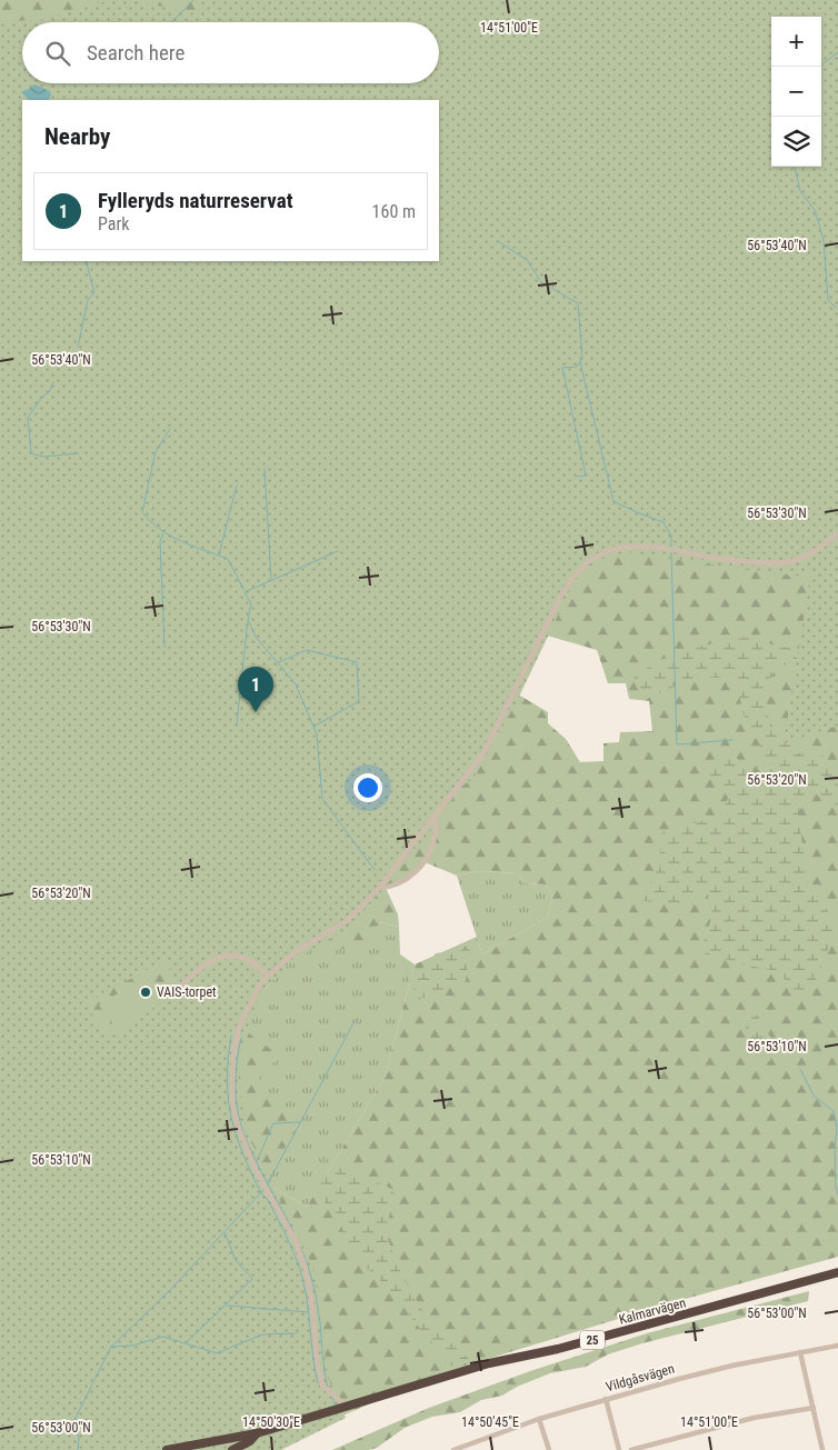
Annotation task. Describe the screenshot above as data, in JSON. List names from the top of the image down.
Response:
{
  "streets": {
    "highway": ["Kalmarvägen", "25"],
    "street": ["Vildgåsvägen"]
  },
  "places": ["VAIS-torpet"],
  "page": {
    "map_buttons": ["+", "−"],
    "search": "Search here",
    "heading": "Nearby",
    "list": [
      {
        "mark": "1",
        "name": "Fylleryds naturreservat",
        "note": "Park",
        "value": "160 m"
      }
    ],
    "pins": "1"
  },
  "coordinates": [
    "14°51'00\"E",
    "56°53'40\"N",
    "56°53'30\"N",
    "56°53'20\"N",
    "56°53'10\"N",
    "56°53'00\"N",
    "14°50'30\"E",
    "14°50'45\"E"
  ]
}
